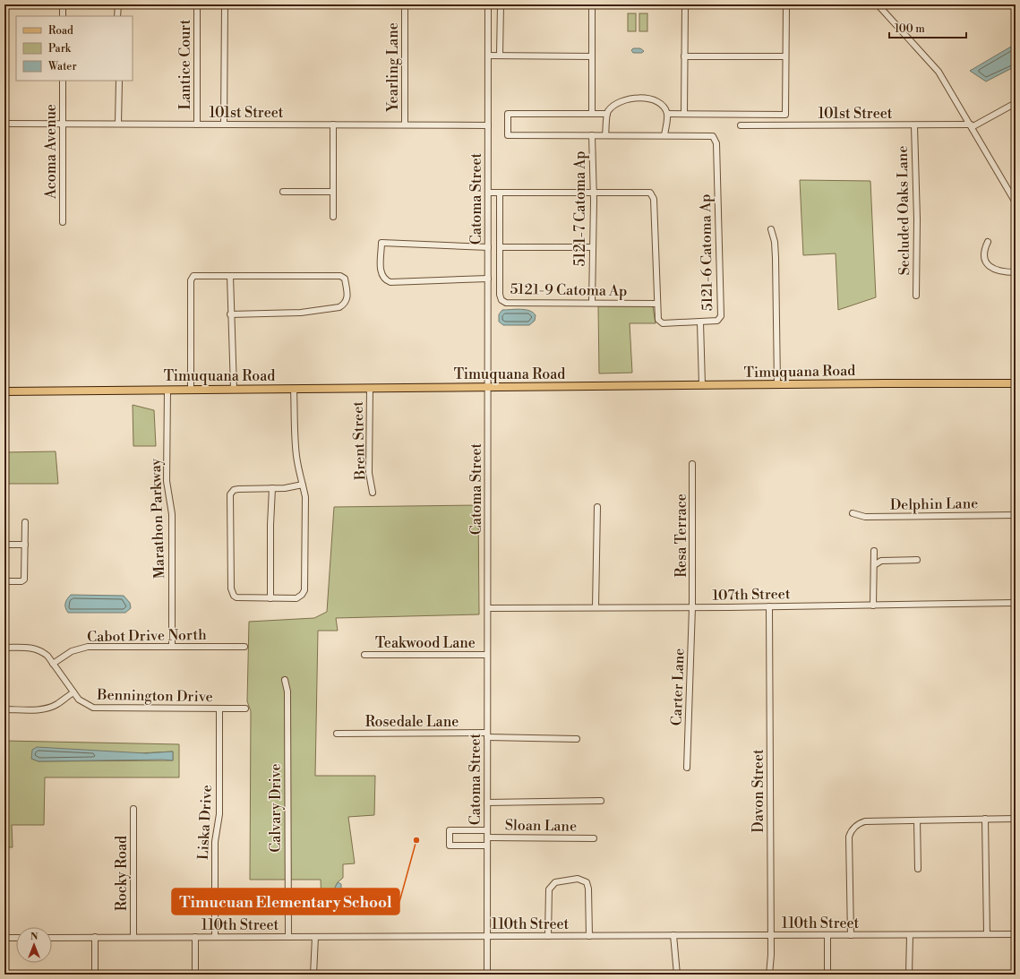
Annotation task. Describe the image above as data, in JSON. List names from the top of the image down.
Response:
{
  "streets": {
    "main road": ["Timuquana Road"],
    "street": [
      "Lantice Court",
      "Yearling Lane",
      "101st Street",
      "Acoma Avenue",
      "Catoma Street",
      "5121-7 Catoma Ap",
      "Secluded Oaks Lane",
      "5121-6 Catoma Ap",
      "5121-9 Catoma Ap",
      "Brent Street",
      "Delphin Lane",
      "Marathon Parkway",
      "Resa Terrace",
      "107th Street",
      "Cabot Drive North",
      "Teakwood Lane",
      "Carter Lane",
      "Bennington Drive",
      "Rosedale Lane",
      "Davon Street",
      "Calvary Drive",
      "Liska Drive",
      "Sloan Lane",
      "Rocky Road",
      "110th Street"
    ]
  },
  "crossings": [
    ["Lantice Court", "101st Street"],
    ["Yearling Lane", "101st Street"],
    ["101st Street", "Acoma Avenue"],
    ["101st Street", "Catoma Street"],
    ["101st Street", "Secluded Oaks Lane"],
    ["Catoma Street", "5121-6 Catoma Ap"],
    ["Catoma Street", "Timuquana Road"],
    ["Catoma Street", "107th Street"],
    ["Catoma Street", "Teakwood Lane"],
    ["Catoma Street", "Rosedale Lane"],
    ["Catoma Street", "Sloan Lane"],
    ["Catoma Street", "110th Street"],
    ["5121-7 Catoma Ap", "5121-6 Catoma Ap"],
    ["5121-7 Catoma Ap", "5121-9 Catoma Ap"],
    ["5121-6 Catoma Ap", "5121-9 Catoma Ap"],
    ["Timuquana Road", "Brent Street"],
    ["Timuquana Road", "Marathon Parkway"],
    ["Marathon Parkway", "Cabot Drive North"],
    ["Resa Terrace", "107th Street"],
    ["Resa Terrace", "Carter Lane"],
    ["107th Street", "Carter Lane"],
    ["107th Street", "Davon Street"],
    ["Cabot Drive North", "Bennington Drive"],
    ["Bennington Drive", "Liska Drive"],
    ["Davon Street", "110th Street"],
    ["Calvary Drive", "110th Street"],
    ["Liska Drive", "110th Street"],
    ["Rocky Road", "110th Street"]
  ],
  "places": ["Timucuan Elementary School"],
  "legend": ["Road", "Park", "Water"],
  "scale_bar": "100 m",
  "north": "top"
}
